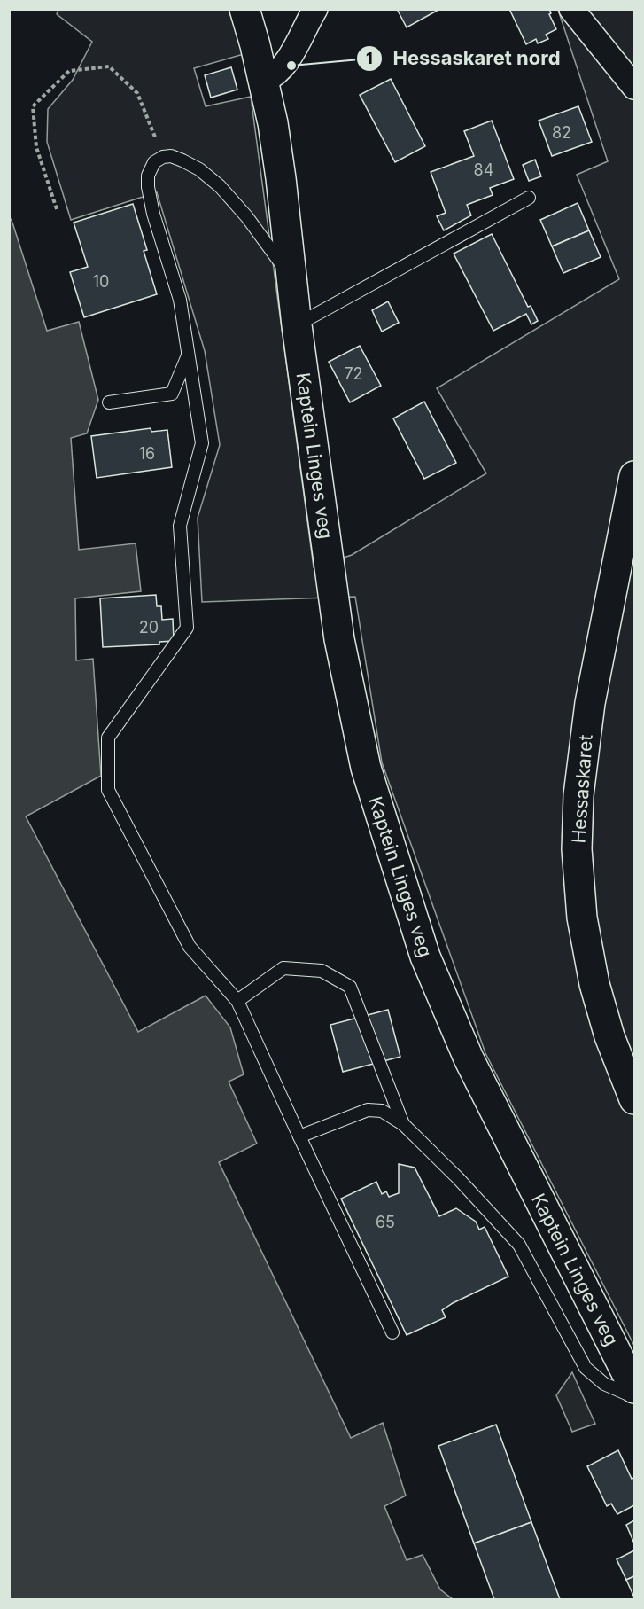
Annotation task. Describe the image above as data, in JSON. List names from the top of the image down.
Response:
{
  "streets": {
    "street": ["Kaptein Linges veg", "Hessaskaret"]
  },
  "places": ["Hessaskaret nord"],
  "house_numbers": [
    "82",
    "84",
    "10",
    "72",
    "16",
    "20",
    "65"
  ]
}
